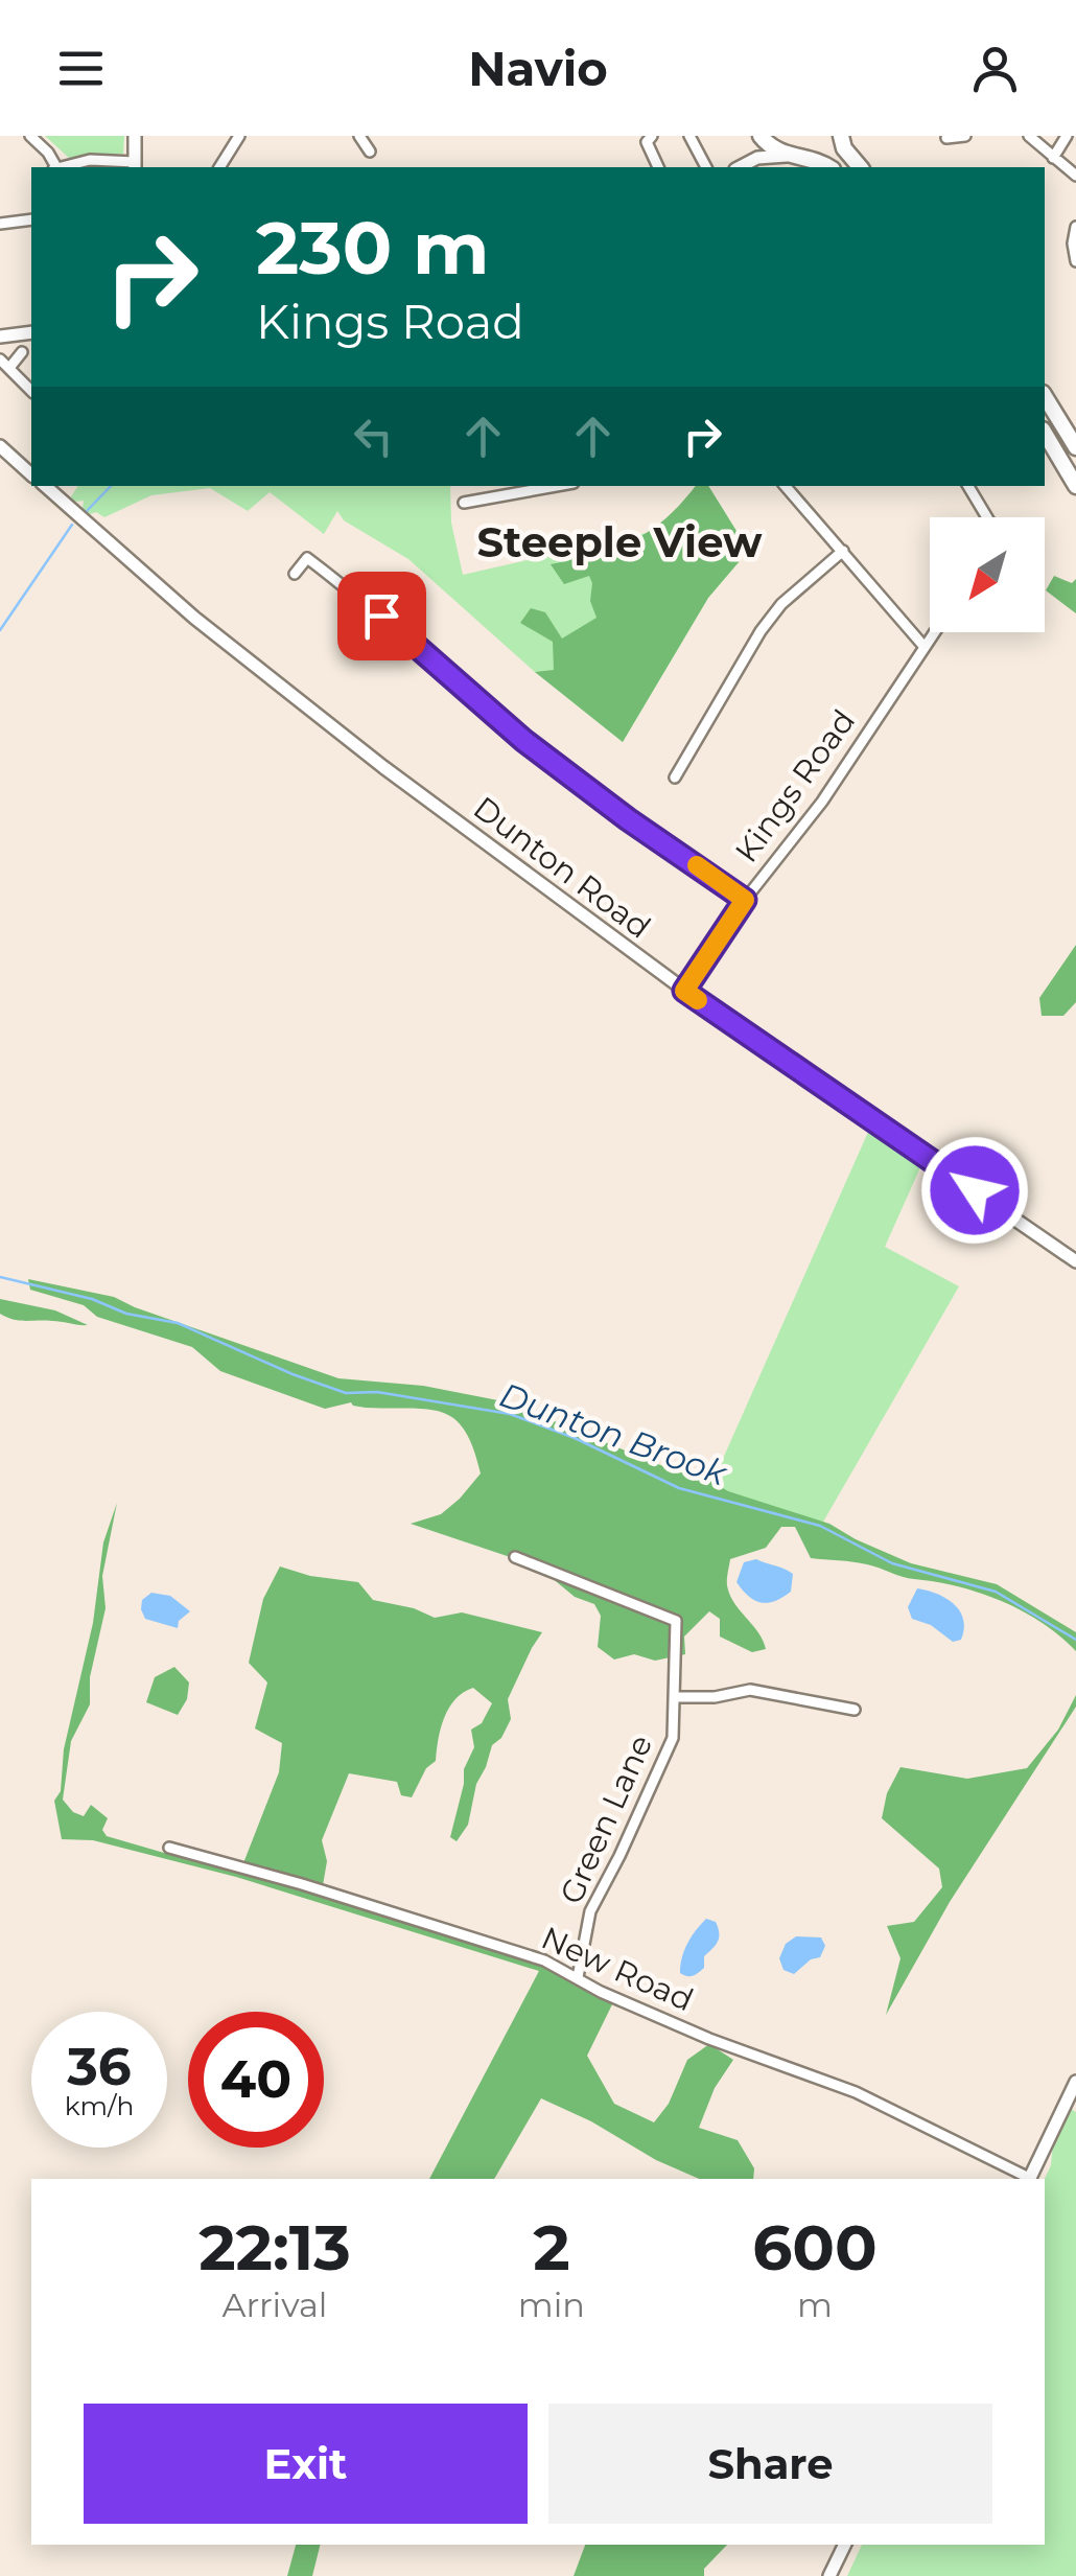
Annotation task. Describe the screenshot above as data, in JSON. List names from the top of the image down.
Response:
{
  "streets": {
    "street": [
      "Kings Road",
      "Dunton Road",
      "Green Lane",
      "New Road"
    ]
  },
  "crossings": [
    ["Kings Road", "Dunton Road"],
    ["Green Lane", "New Road"]
  ],
  "districts": ["Steeple View"],
  "water": ["Dunton Brook"],
  "north": "bottom left",
  "page": {
    "header": "Navio",
    "turn": ["230 m", "Kings Road"],
    "speed": "36 km/h",
    "limit": "40",
    "eta": [
      "22:13",
      "Arrival",
      "2",
      "min",
      "600",
      "m"
    ],
    "buttons": ["Exit", "Share"]
  }
}
